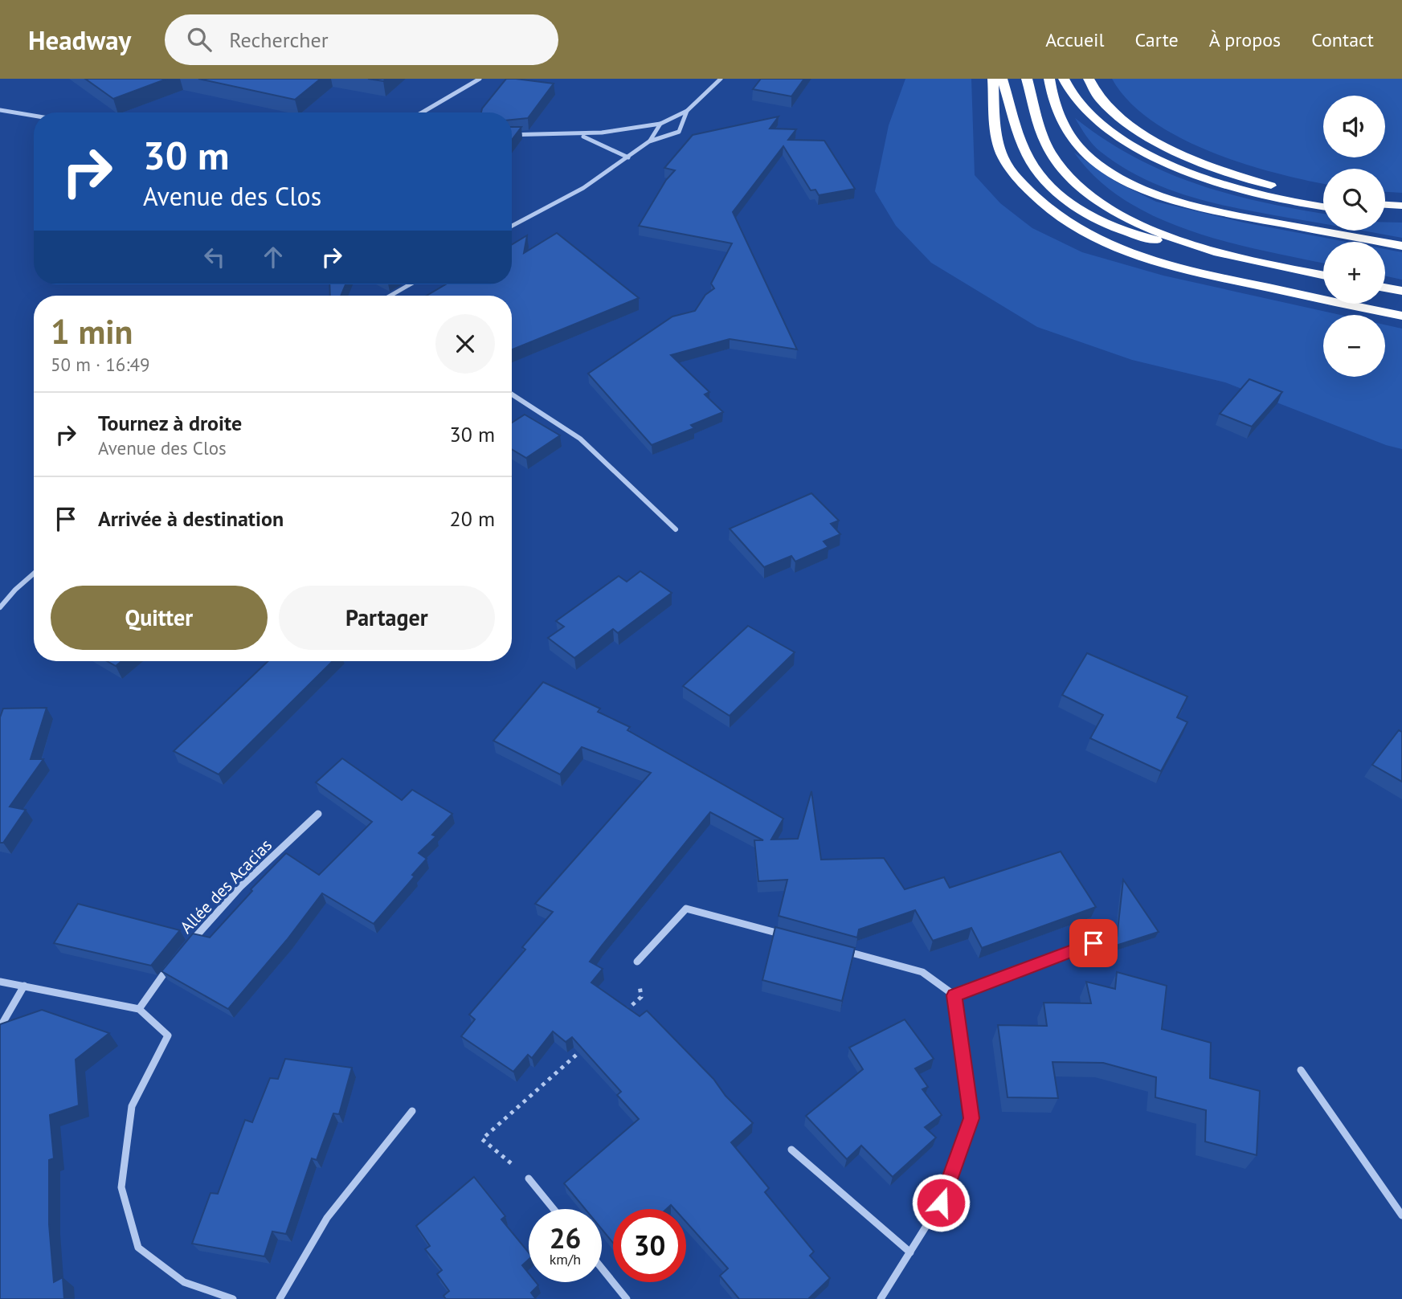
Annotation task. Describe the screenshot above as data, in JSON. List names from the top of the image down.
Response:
{
  "streets": {
    "street": ["Allée des Acacias"]
  },
  "page": {
    "header": "Headway",
    "search": "Rechercher",
    "nav": [
      "Accueil",
      "Carte",
      "À propos",
      "Contact"
    ],
    "map_buttons": ["+", "−"],
    "turn": ["30 m", "Avenue des Clos"],
    "heading": ["1 min", "50 m · 16:49"],
    "list": [
      {
        "name": "Tournez à droite",
        "note": "Avenue des Clos",
        "value": "30 m"
      },
      {
        "name": "Arrivée à destination",
        "value": "20 m"
      }
    ],
    "buttons": ["Quitter", "Partager"],
    "speed": "26 km/h",
    "limit": "30"
  }
}
